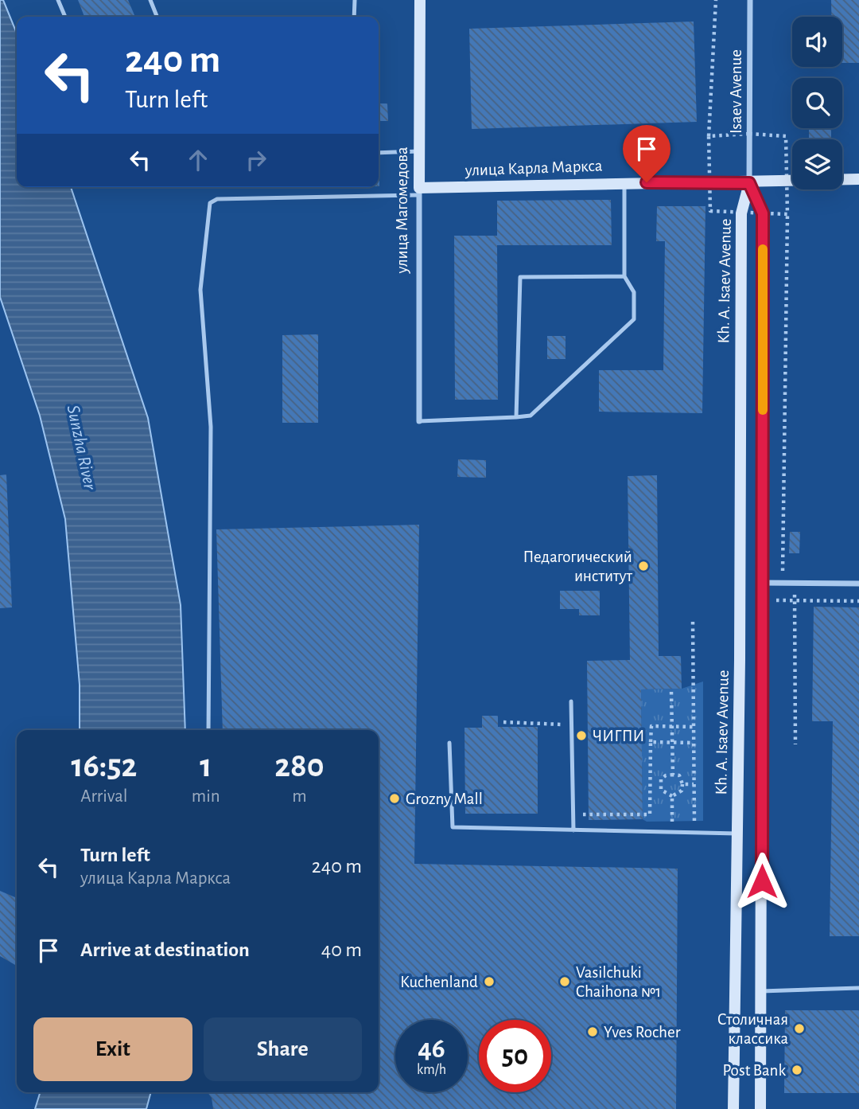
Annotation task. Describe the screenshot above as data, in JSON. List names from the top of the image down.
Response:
{
  "streets": {
    "main road": ["улица Карла Маркса", "улица Магомедова", "Kh. A. Isaev Avenue"],
    "street": ["Isaev Avenue"]
  },
  "crossings": [
    ["Isaev Avenue", "улица Карла Маркса"],
    ["Isaev Avenue", "Kh. A. Isaev Avenue"],
    ["улица Карла Маркса", "улица Магомедова"],
    ["улица Карла Маркса", "Kh. A. Isaev Avenue"]
  ],
  "water": ["Sunzha River"],
  "places": [
    "Педагогический институт",
    "ЧИГПИ",
    "Grozny Mall",
    "Kuchenland",
    "Vasilchuki Chaihona №1",
    "Столичная классика",
    "Yves Rocher",
    "Post Bank"
  ],
  "page": {
    "turn": ["240 m", "Turn left"],
    "eta": [
      "16:52",
      "Arrival",
      "1",
      "min",
      "280",
      "m"
    ],
    "list": [
      {
        "name": "Turn left",
        "note": "улица Карла Маркса",
        "value": "240 m"
      },
      {
        "name": "Arrive at destination",
        "value": "40 m"
      }
    ],
    "buttons": ["Exit", "Share"],
    "speed": "46 km/h",
    "limit": "50"
  }
}
